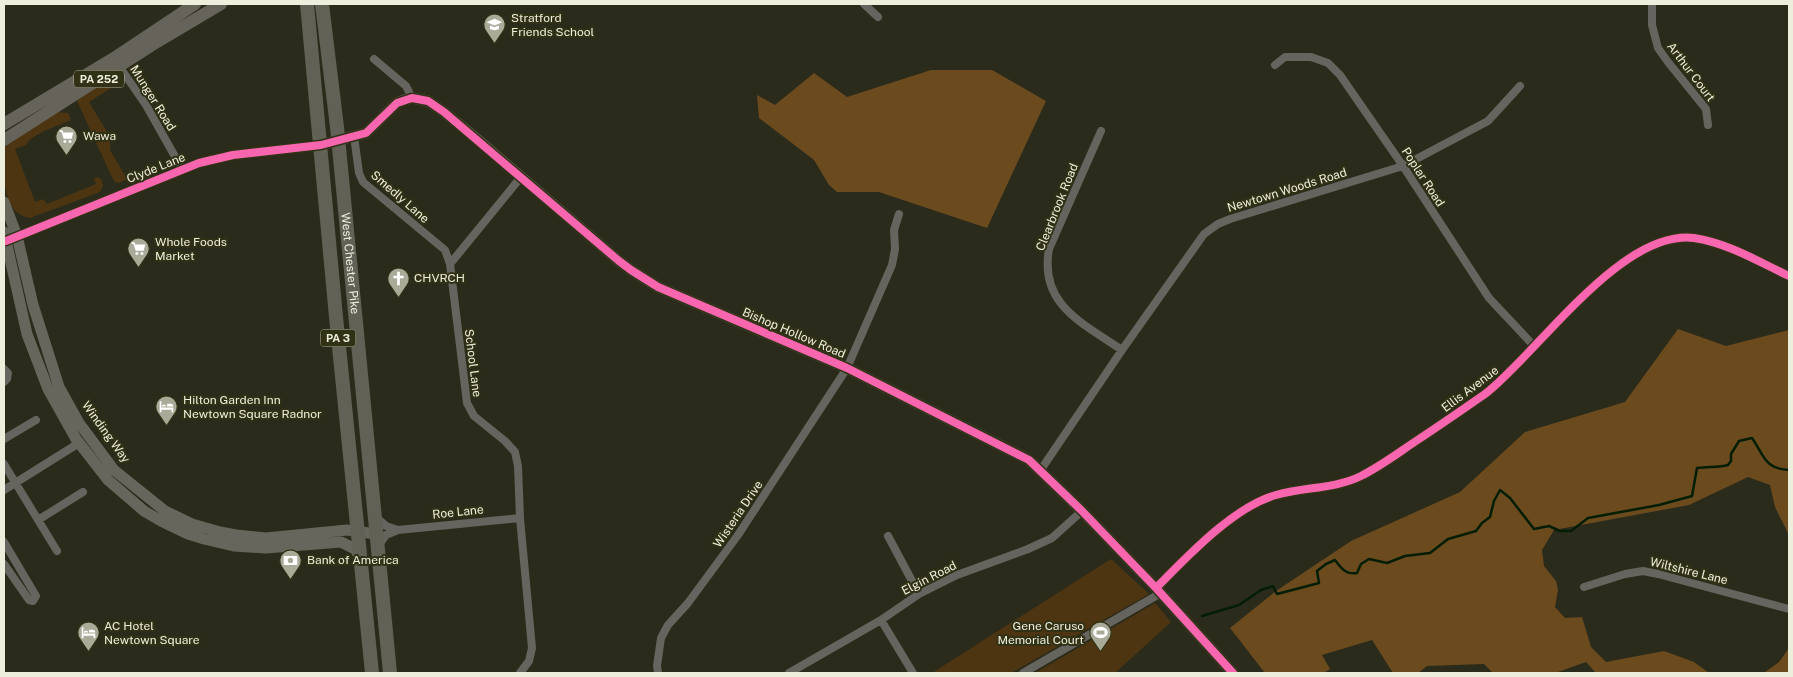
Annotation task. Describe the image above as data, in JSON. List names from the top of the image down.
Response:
{
  "streets": {
    "highway": ["West Chester Pike", "PA 3"],
    "main road": ["PA 252"],
    "street": [
      "Arthur Court",
      "Munger Road",
      "Clyde Lane",
      "Poplar Road",
      "Newtown Woods Road",
      "Smedly Lane",
      "Clearbrook Road",
      "Bishop Hollow Road",
      "School Lane",
      "Ellis Avenue",
      "Winding Way",
      "Roe Lane",
      "Wisteria Drive",
      "Wiltshire Lane",
      "Elgin Road"
    ]
  },
  "crossings": [
    ["PA 252", "Munger Road"],
    ["Munger Road", "Clyde Lane"],
    ["Clyde Lane", "West Chester Pike"],
    ["Clyde Lane", "Winding Way"],
    ["Poplar Road", "Newtown Woods Road"],
    ["Poplar Road", "Ellis Avenue"],
    ["Newtown Woods Road", "Clearbrook Road"],
    ["Newtown Woods Road", "Bishop Hollow Road"],
    ["Smedly Lane", "School Lane"],
    ["West Chester Pike", "Winding Way"],
    ["Bishop Hollow Road", "Ellis Avenue"],
    ["Bishop Hollow Road", "Wisteria Drive"],
    ["Bishop Hollow Road", "Elgin Road"],
    ["School Lane", "Roe Lane"]
  ],
  "places": {
    "school or university": ["Stratford Friends School"],
    "supermarket": ["Wawa", "Whole Foods Market"],
    "church": ["CHVRCH"],
    "hotel": ["Hilton Garden Inn Newtown Square Radnor", "AC Hotel Newtown Square"],
    "bank": ["Bank of America"],
    "sports": ["Gene Caruso Memorial Court"]
  }
}
